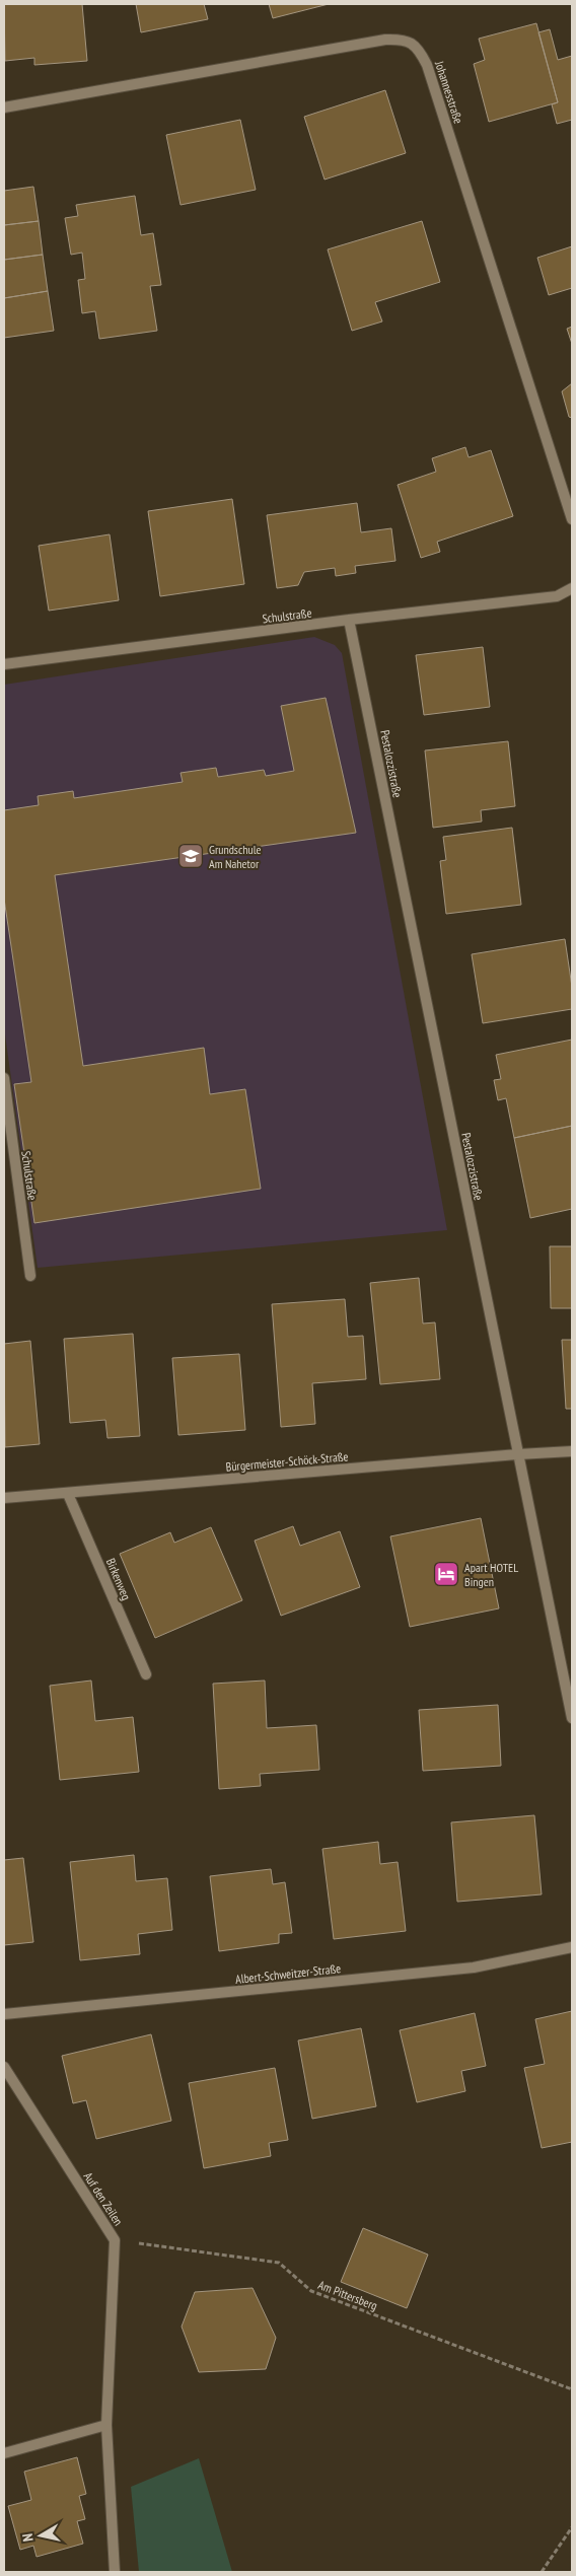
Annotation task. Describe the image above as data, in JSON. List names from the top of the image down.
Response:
{
  "streets": {
    "street": [
      "Johannesstraße",
      "Schulstraße",
      "Pestalozzistraße",
      "Bürgermeister-Schöck-Straße",
      "Birkenweg",
      "Albert-Schweitzer-Straße",
      "Auf den Zeilen"
    ],
    "path": ["Am Pittersberg"]
  },
  "crossings": [
    ["Schulstraße", "Pestalozzistraße"],
    ["Pestalozzistraße", "Bürgermeister-Schöck-Straße"],
    ["Bürgermeister-Schöck-Straße", "Birkenweg"],
    ["Auf den Zeilen", "Am Pittersberg"]
  ],
  "places": {
    "school or university": ["Grundschule Am Nahetor"],
    "hotel": ["Apart HOTEL Bingen"]
  },
  "north": "left"
}
